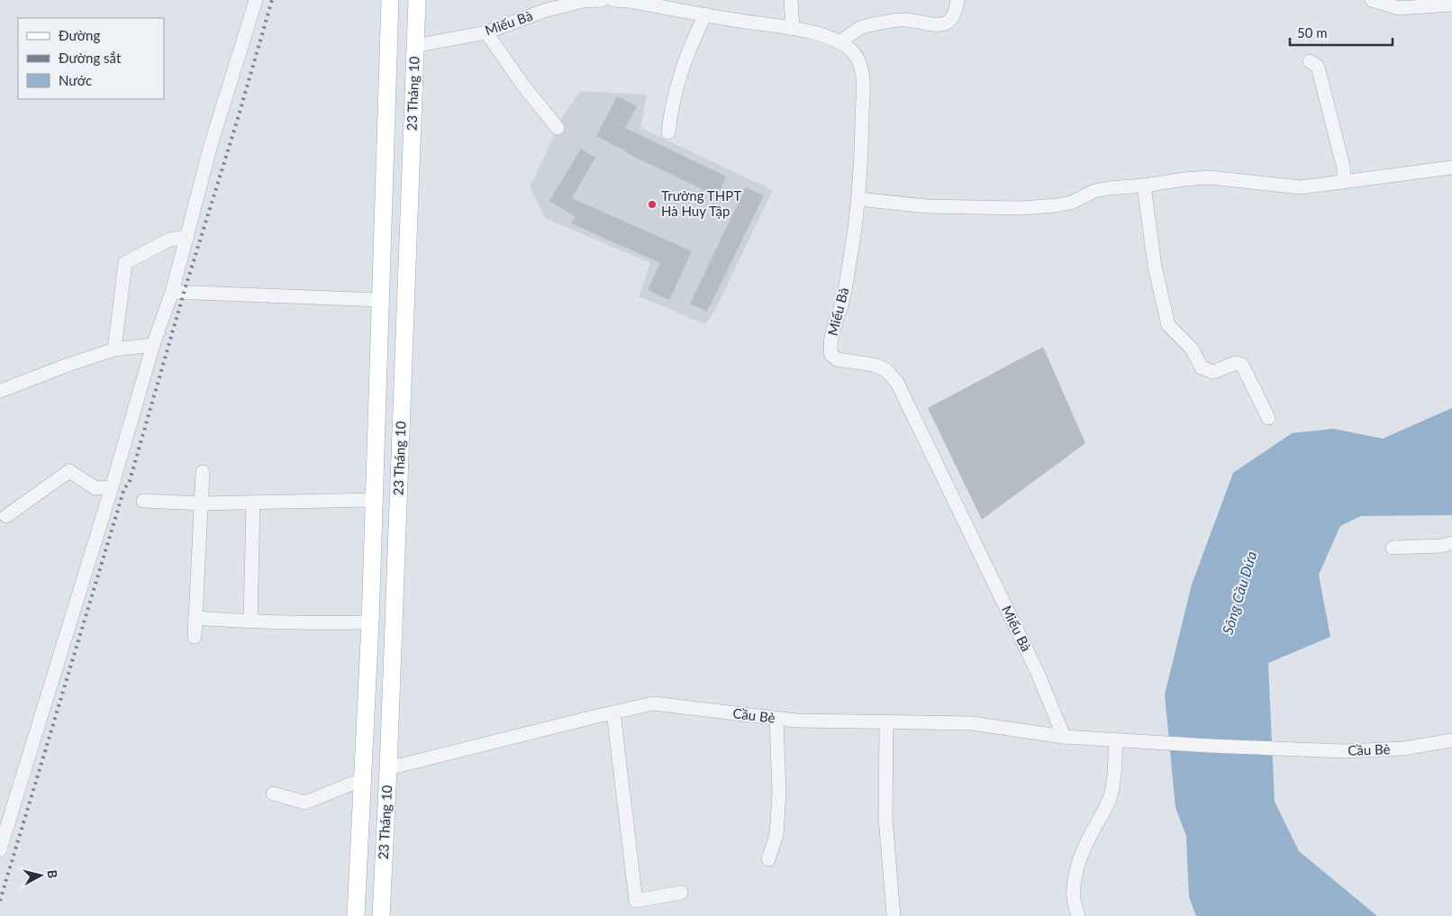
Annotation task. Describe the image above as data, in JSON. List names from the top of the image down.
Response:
{
  "streets": {
    "main road": ["23 Tháng 10"],
    "street": ["Miếu Bà", "Cầu Bè"]
  },
  "crossings": [
    ["Miếu Bà", "23 Tháng 10"],
    ["Miếu Bà", "Cầu Bè"],
    ["23 Tháng 10", "Cầu Bè"]
  ],
  "water": ["Sông Cầu Dứa"],
  "places": ["Trường THPT Hà Huy Tập"],
  "legend": ["Đường", "Đường sắt", "Nước"],
  "scale_bar": "50 m",
  "north": "right"
}
